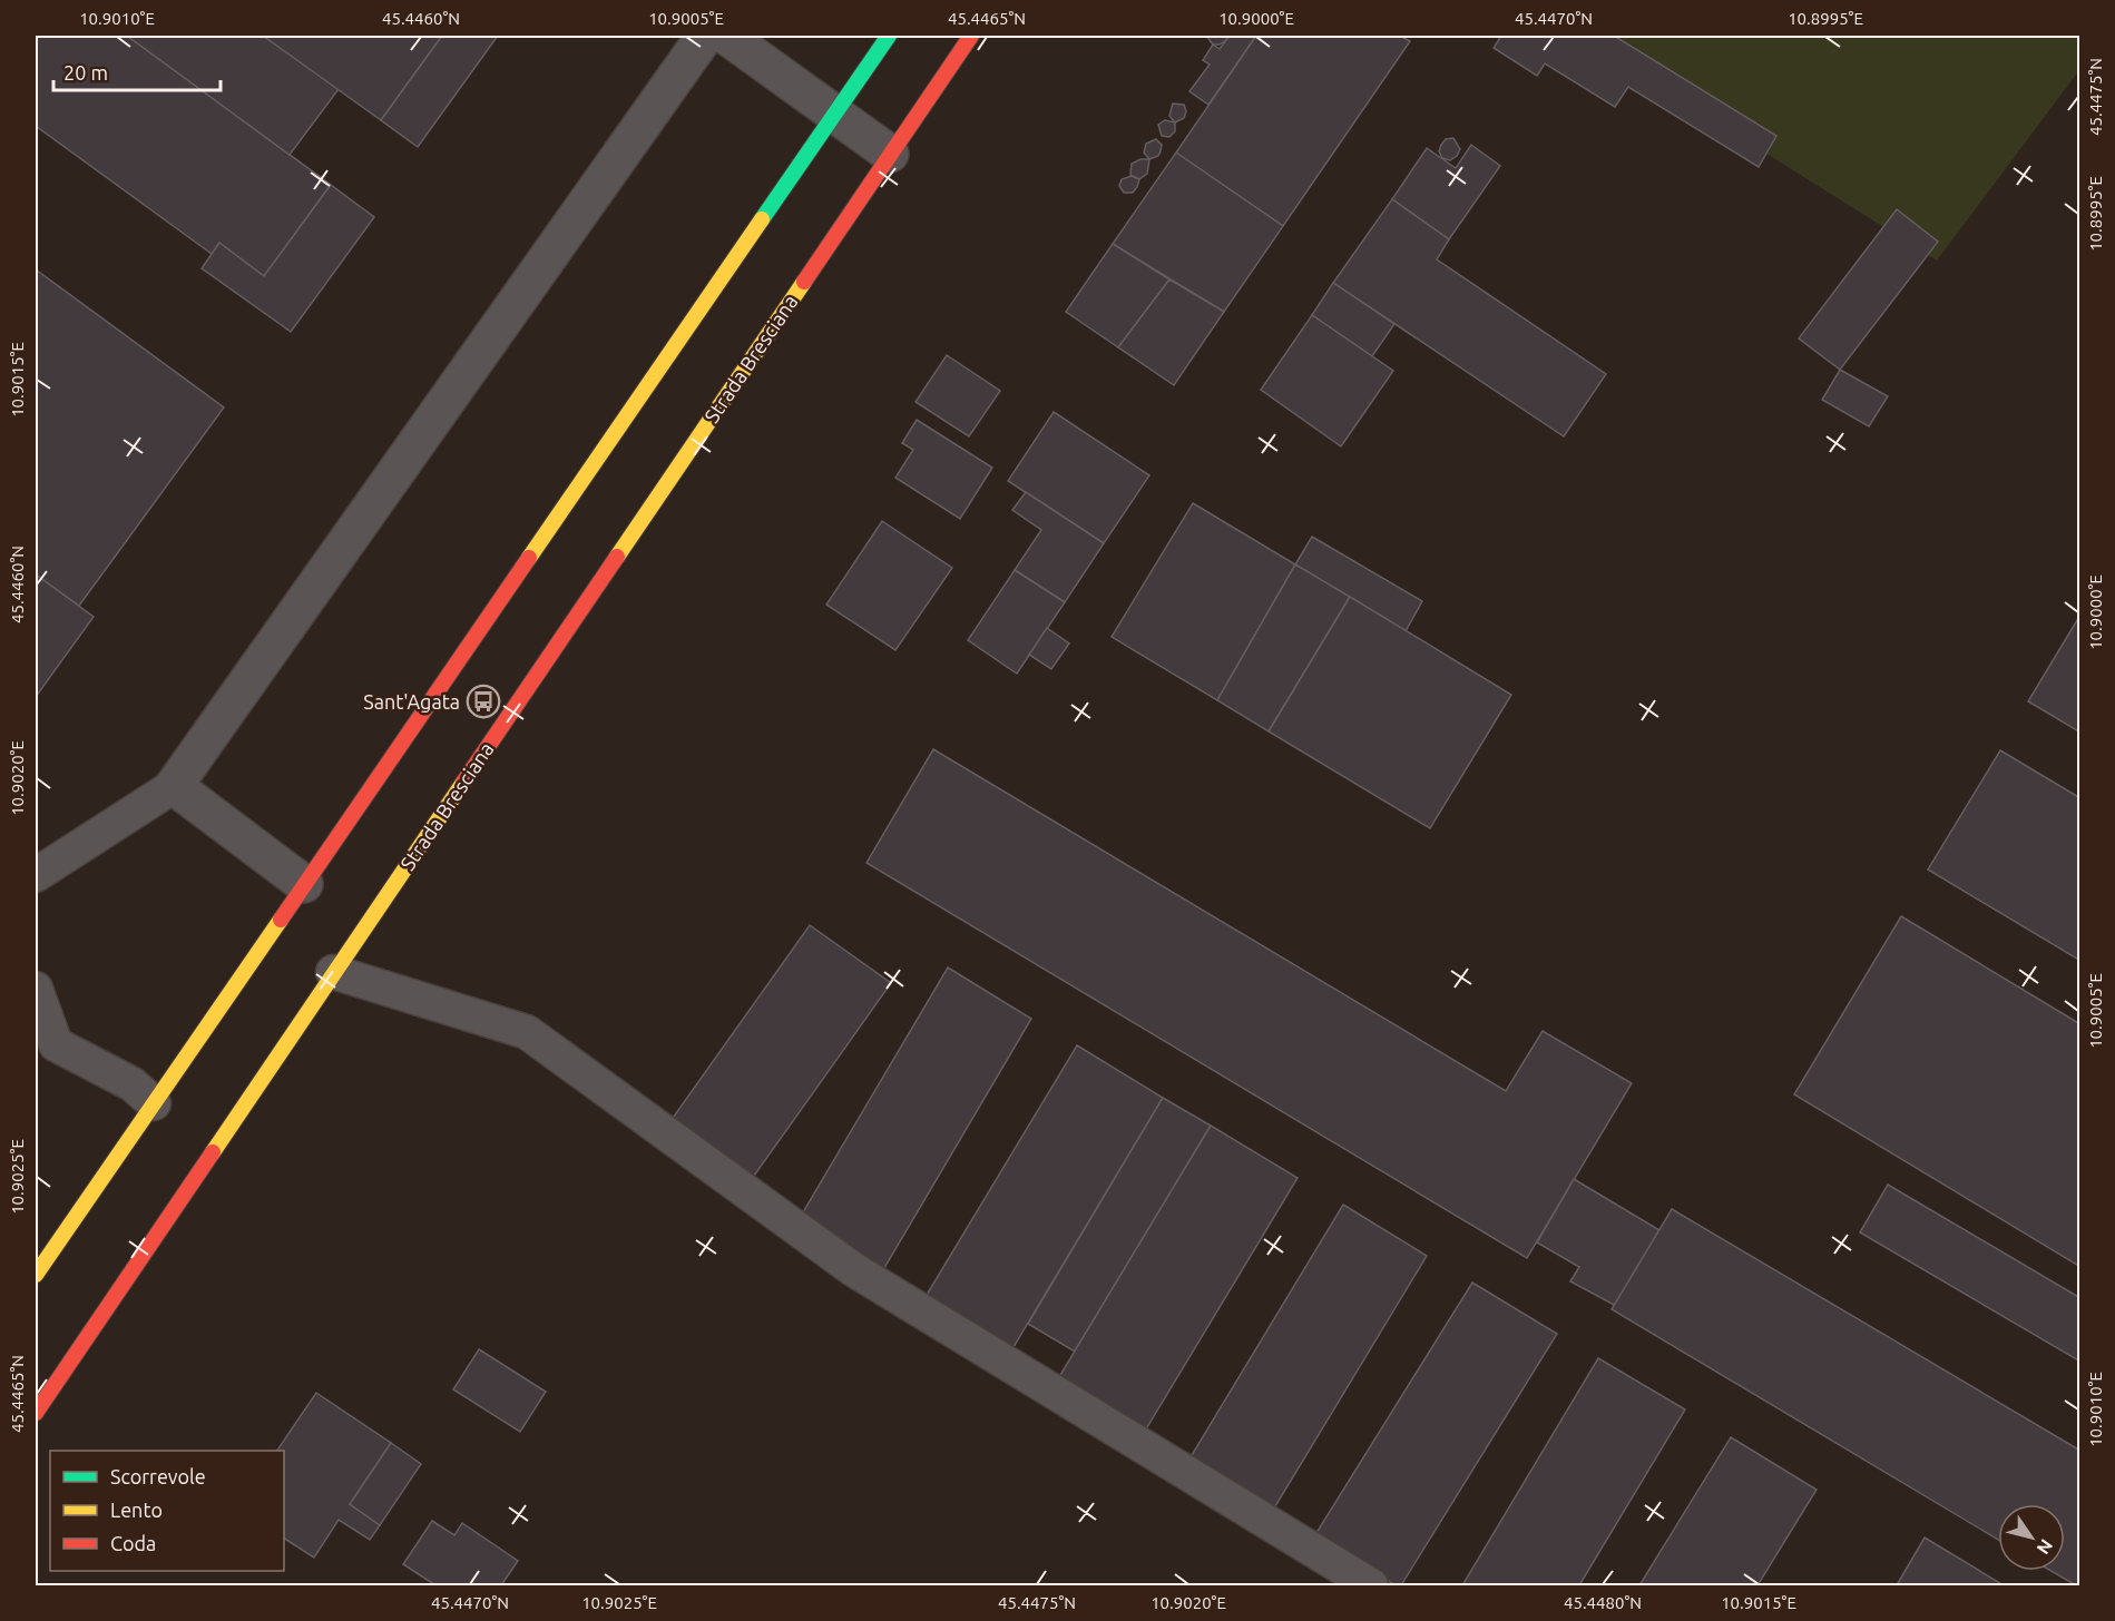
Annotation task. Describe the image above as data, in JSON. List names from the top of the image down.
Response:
{
  "streets": {
    "main road": ["Strada Bresciana"]
  },
  "places": {
    "bus stop": ["Sant'Agata"]
  },
  "legend": ["Scorrevole", "Lento", "Coda"],
  "scale_bar": "20 m",
  "north": "bottom right",
  "coordinates": [
    "10.9010°E",
    "45.4460°N",
    "10.9005°E",
    "45.4465°N",
    "10.9000°E",
    "45.4470°N",
    "10.8995°E",
    "45.4475°N",
    "10.9015°E",
    "10.9020°E",
    "10.9025°E",
    "45.4480°N"
  ]
}
